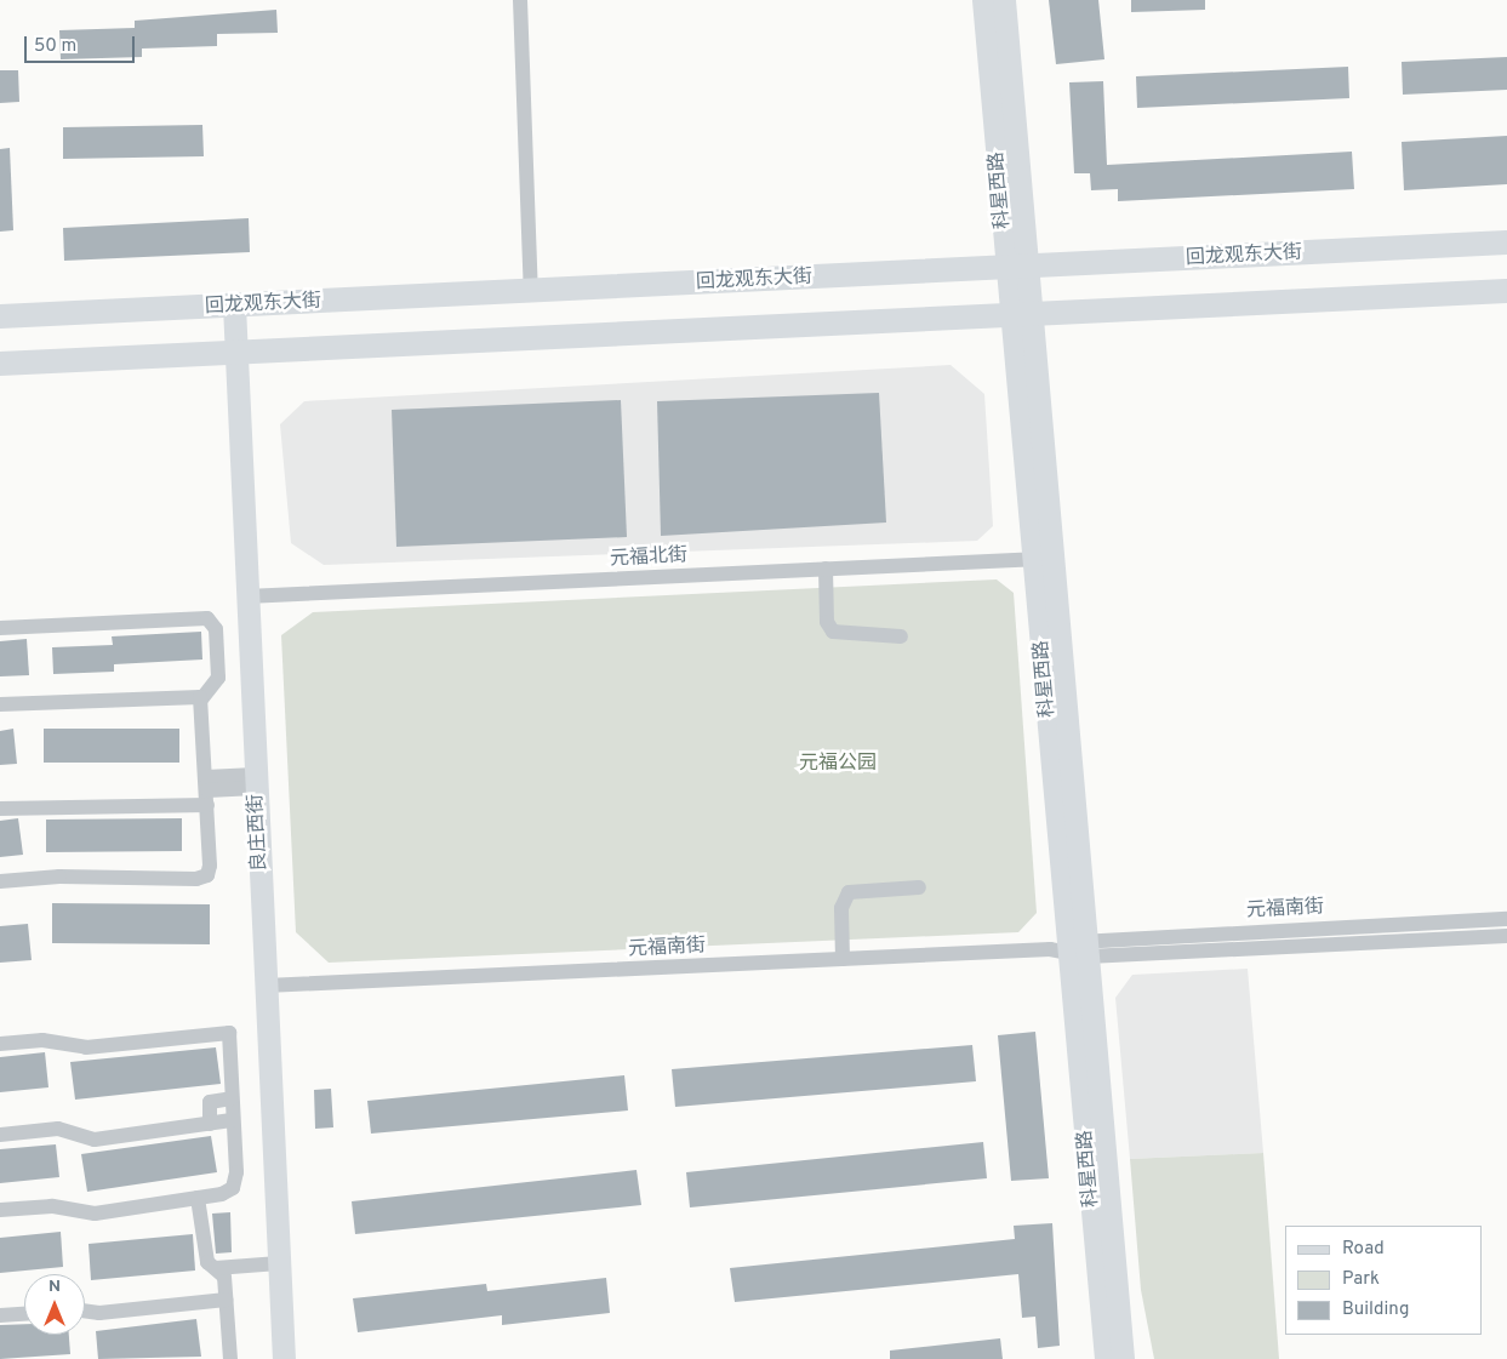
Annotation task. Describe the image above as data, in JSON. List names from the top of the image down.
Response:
{
  "streets": {
    "main road": ["回龙观东大街"],
    "street": [
      "科星西路",
      "元福北街",
      "良庄西街",
      "元福南街"
    ]
  },
  "crossings": [
    ["科星西路", "回龙观东大街"],
    ["科星西路", "元福北街"],
    ["科星西路", "元福南街"],
    ["回龙观东大街", "良庄西街"],
    ["元福北街", "良庄西街"],
    ["良庄西街", "元福南街"]
  ],
  "parks": ["元福公园"],
  "legend": ["Road", "Park", "Building"],
  "scale_bar": "50 m",
  "north": "top"
}
